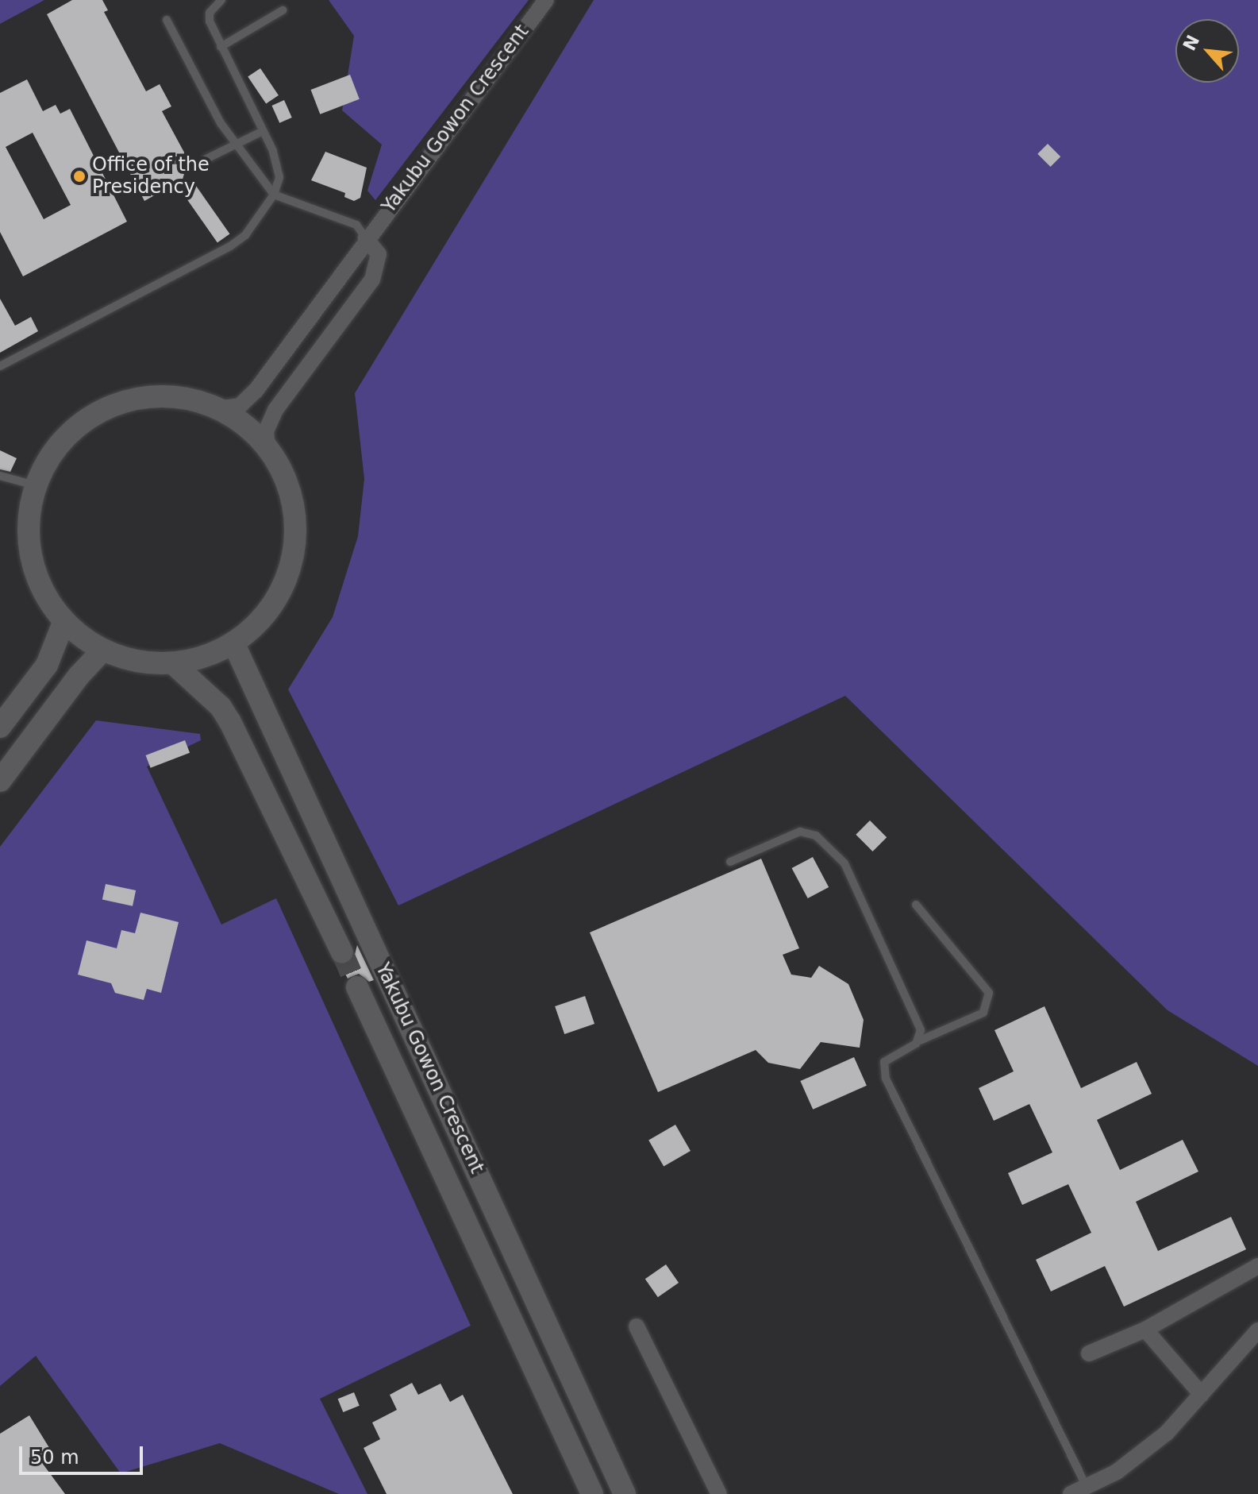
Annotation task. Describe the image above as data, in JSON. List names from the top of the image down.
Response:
{
  "streets": {
    "street": ["Yakubu Gowon Crescent"]
  },
  "places": ["Office of the Presidency"],
  "scale_bar": "50 m",
  "north": "top left"
}
